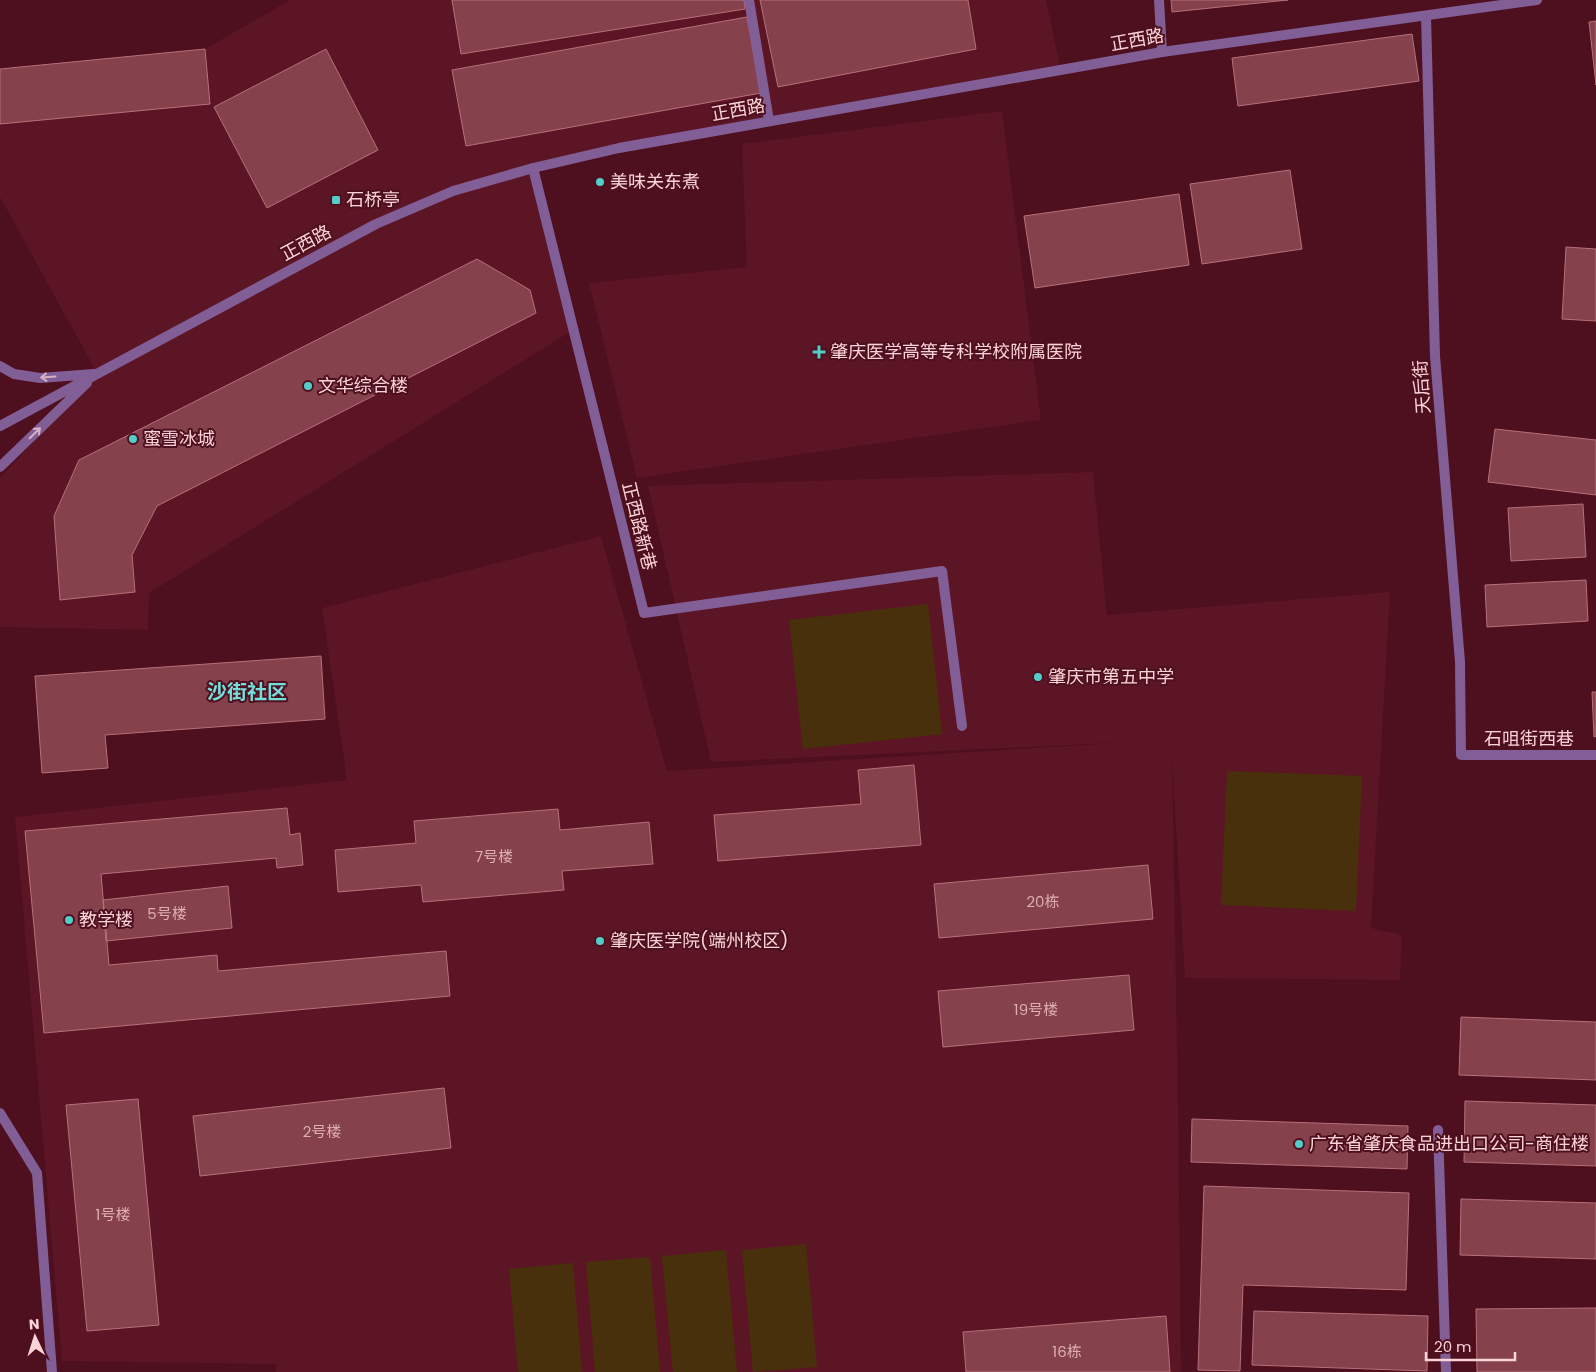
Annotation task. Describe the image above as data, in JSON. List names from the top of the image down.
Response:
{
  "streets": {
    "street": [
      "正西路",
      "天后街",
      "正西路新巷",
      "石咀街西巷"
    ]
  },
  "crossings": [
    ["正西路", "天后街"],
    ["正西路", "正西路新巷"],
    ["天后街", "石咀街西巷"]
  ],
  "districts": ["沙街社区"],
  "places": {
    "other": [
      "美味关东煮",
      "文华综合楼",
      "蜜雪冰城",
      "肇庆市第五中学",
      "教学楼",
      "肇庆医学院(端州校区)",
      "广东省肇庆食品进出口公司-商住楼"
    ],
    "transit": ["石桥亭"],
    "health": ["肇庆医学高等专科学校附属医院"]
  },
  "house_numbers": [
    "7号楼",
    "20栋",
    "5号楼",
    "19号楼",
    "2号楼",
    "1号楼",
    "16栋"
  ],
  "scale_bar": "20 m",
  "north": "top"
}
